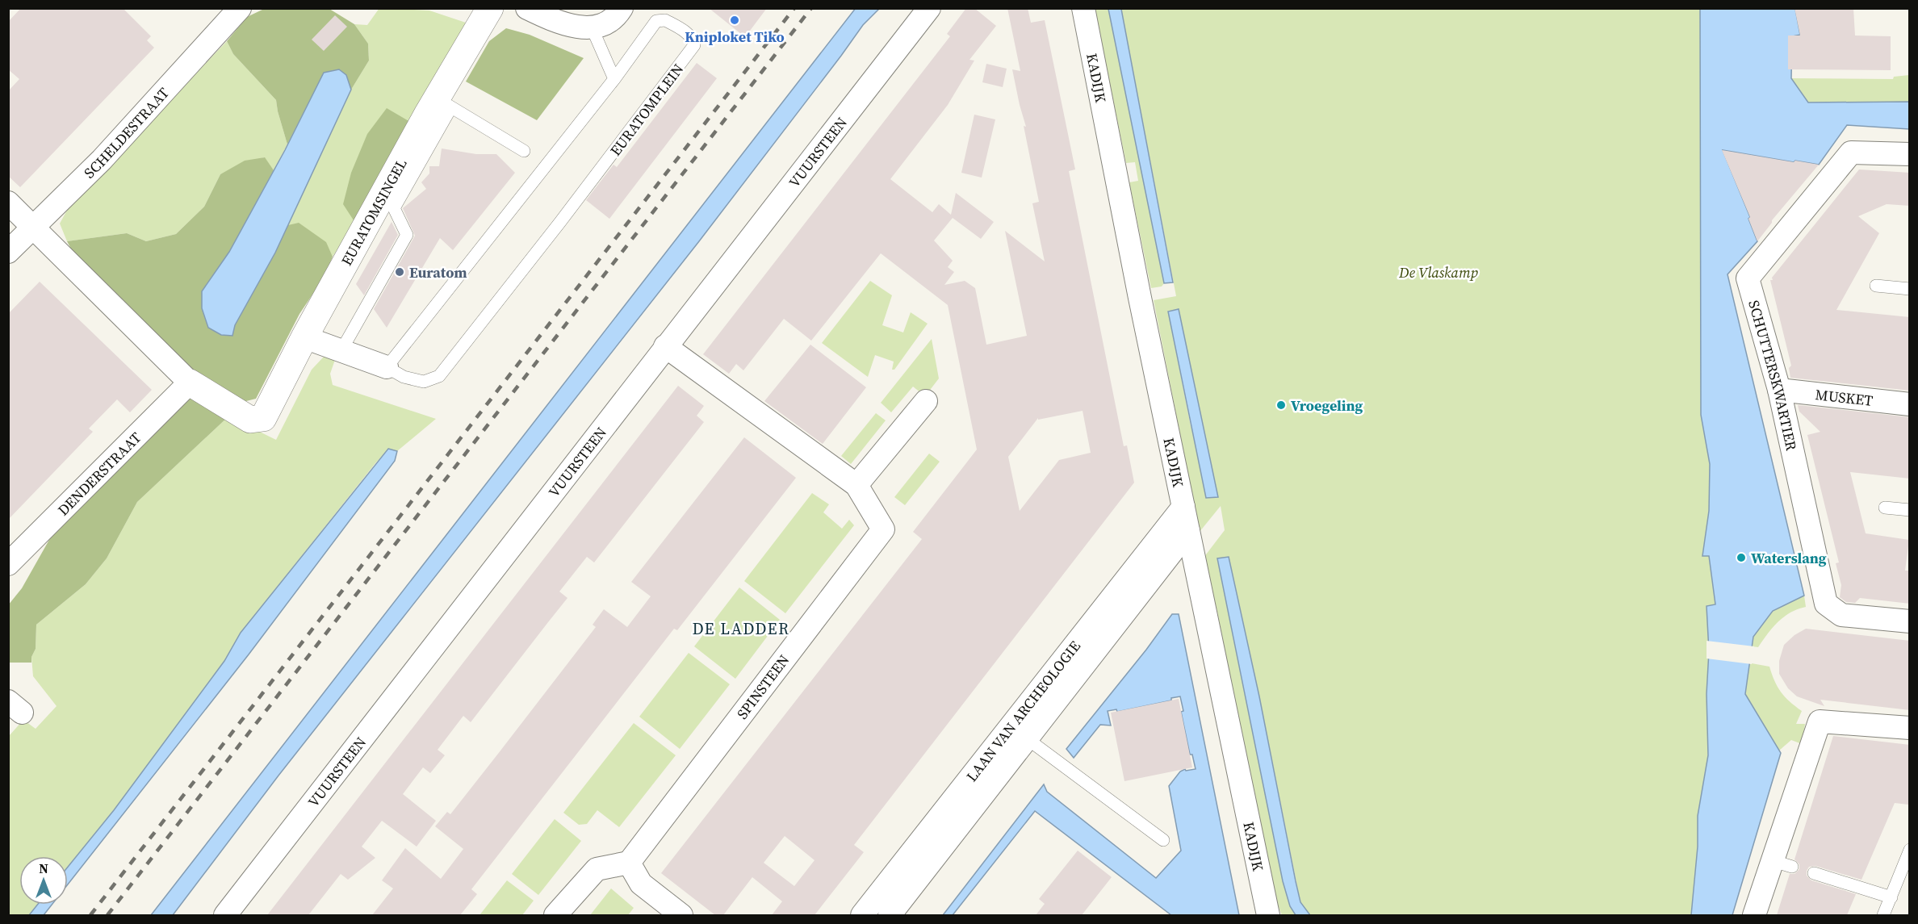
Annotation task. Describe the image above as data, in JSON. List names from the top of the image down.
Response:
{
  "streets": {
    "street": [
      "KADIJK",
      "EURATOMPLEIN",
      "SCHELDESTRAAT",
      "VUURSTEEN",
      "EURATOMSINGEL",
      "SCHUTTERSKWARTIER",
      "MUSKET",
      "DENDERSTRAAT",
      "SPINSTEEN",
      "LAAN VAN ARCHEOLOGIE"
    ]
  },
  "crossings": [
    ["KADIJK", "LAAN VAN ARCHEOLOGIE"],
    ["EURATOMPLEIN", "EURATOMSINGEL"],
    ["VUURSTEEN", "SPINSTEEN"],
    ["EURATOMSINGEL", "DENDERSTRAAT"],
    ["SCHUTTERSKWARTIER", "MUSKET"]
  ],
  "districts": ["DE LADDER"],
  "parks": ["De Vlaskamp"],
  "places": [
    "Kniploket Tiko",
    "Euratom",
    "Vroegeling",
    "Waterslang"
  ],
  "north": "top"
}
